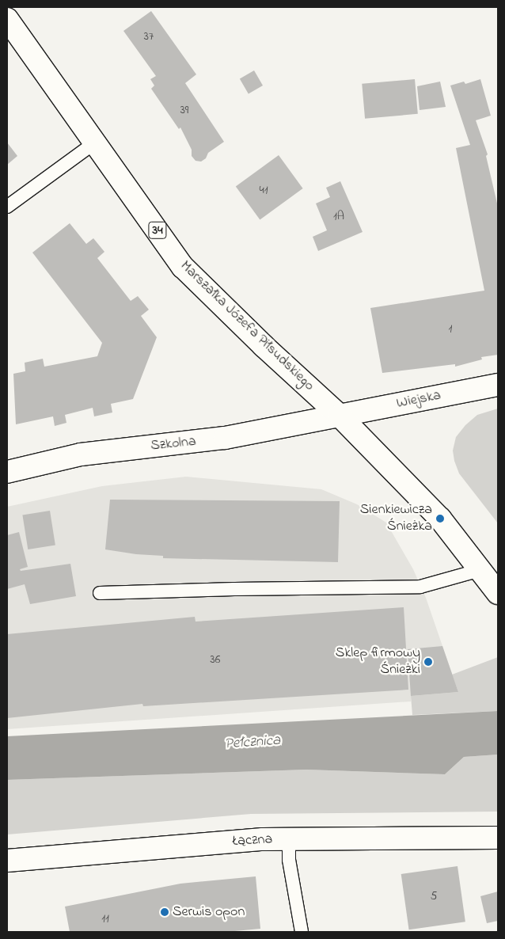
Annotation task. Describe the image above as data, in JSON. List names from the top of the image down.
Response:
{
  "streets": {
    "street": [
      "34",
      "Marszałka Józefa Piłsudskiego",
      "Wiejska",
      "Szkolna",
      "Łączna"
    ]
  },
  "crossings": [
    ["Marszałka Józefa Piłsudskiego", "Wiejska"],
    ["Marszałka Józefa Piłsudskiego", "Szkolna"],
    ["Wiejska", "Szkolna"]
  ],
  "water": ["Pełcznica"],
  "places": ["Sienkiewicza Śnieżka", "Sklep firmowy Śnieżki", "Serwis opon"],
  "house_numbers": [
    "37",
    "39",
    "41",
    "1A",
    "1",
    "36",
    "5",
    "11"
  ]
}
